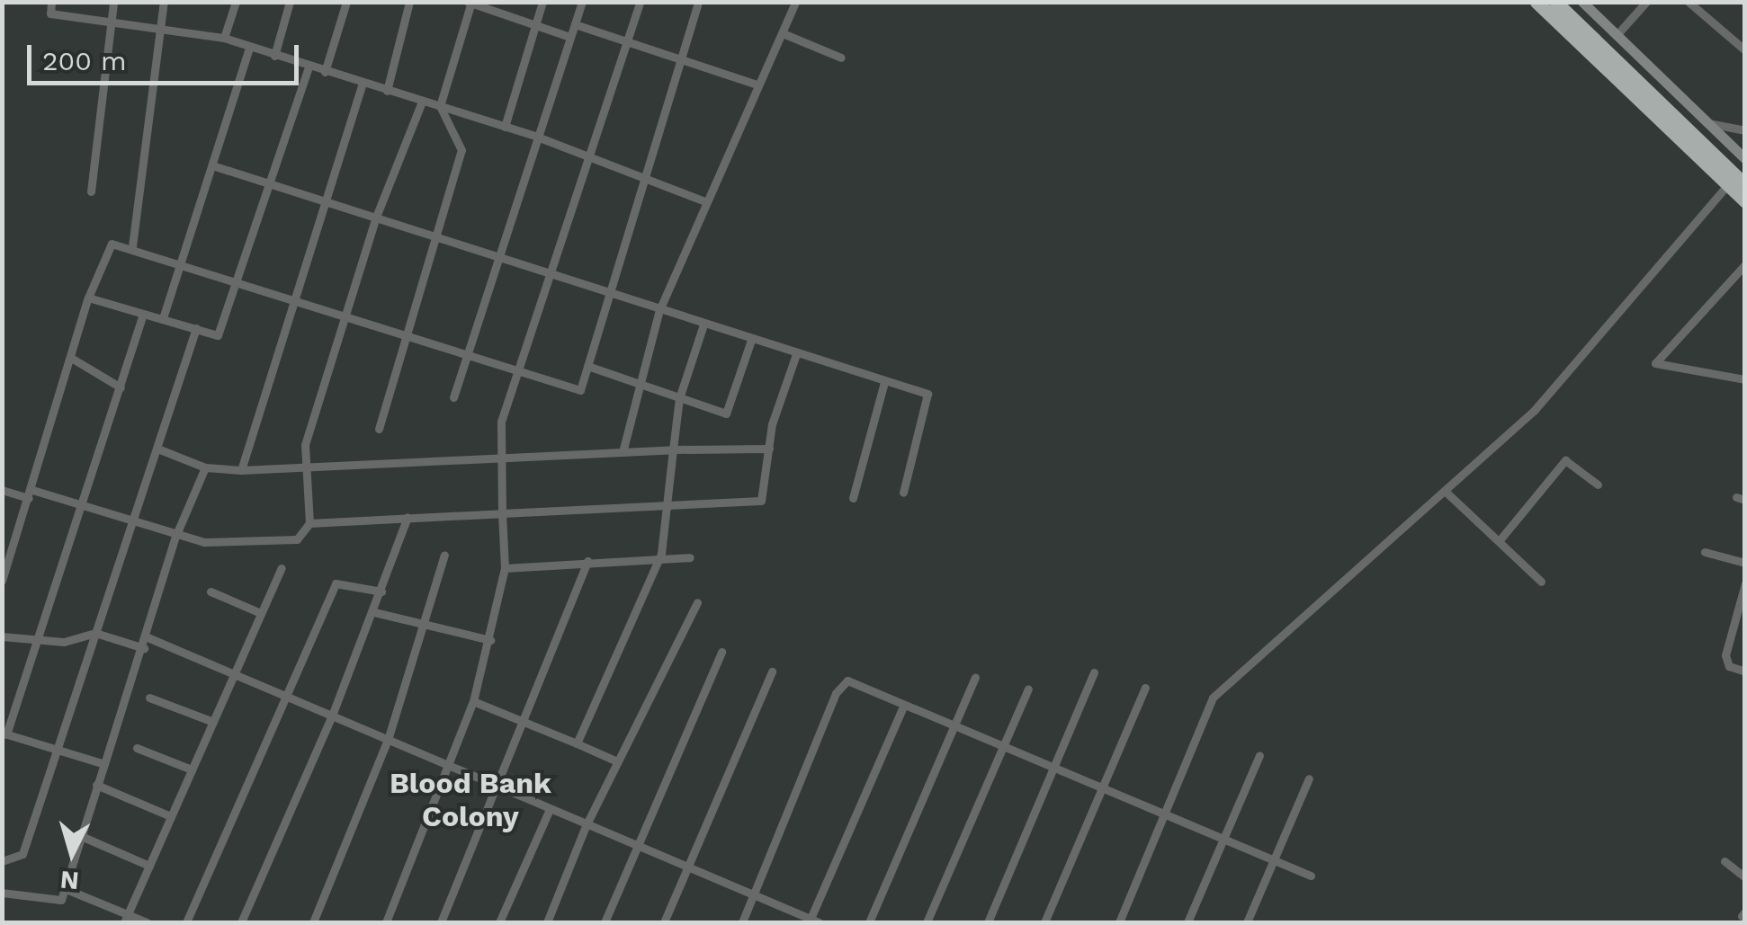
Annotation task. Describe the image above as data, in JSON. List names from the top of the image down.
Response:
{
  "districts": ["Blood Bank Colony"],
  "scale_bar": "200 m",
  "north": "bottom"
}
